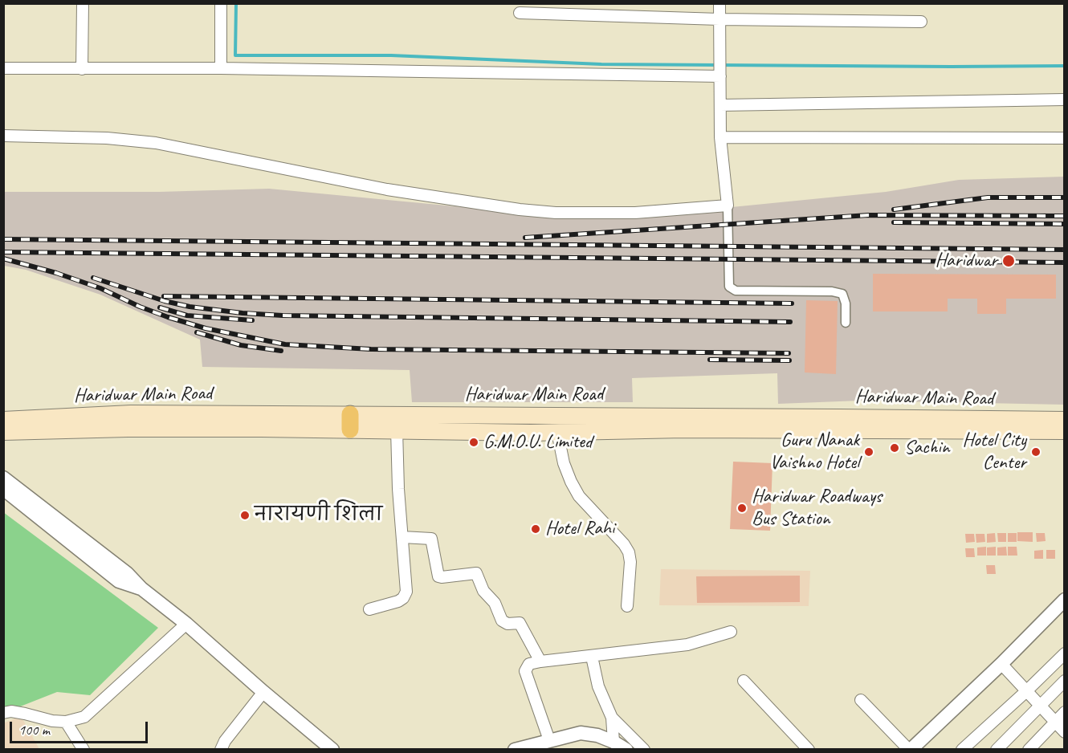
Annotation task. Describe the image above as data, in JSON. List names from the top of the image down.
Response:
{
  "streets": {
    "main road": ["Haridwar Main Road"]
  },
  "places": [
    "Haridwar",
    "G.M.O.U. Limited",
    "Sachin",
    "Guru Nanak Vaishno Hotel",
    "Hotel City Center",
    "Haridwar Roadways Bus Station",
    "नारायणी शिला",
    "Hotel Rahi"
  ],
  "scale_bar": "100 m"
}
